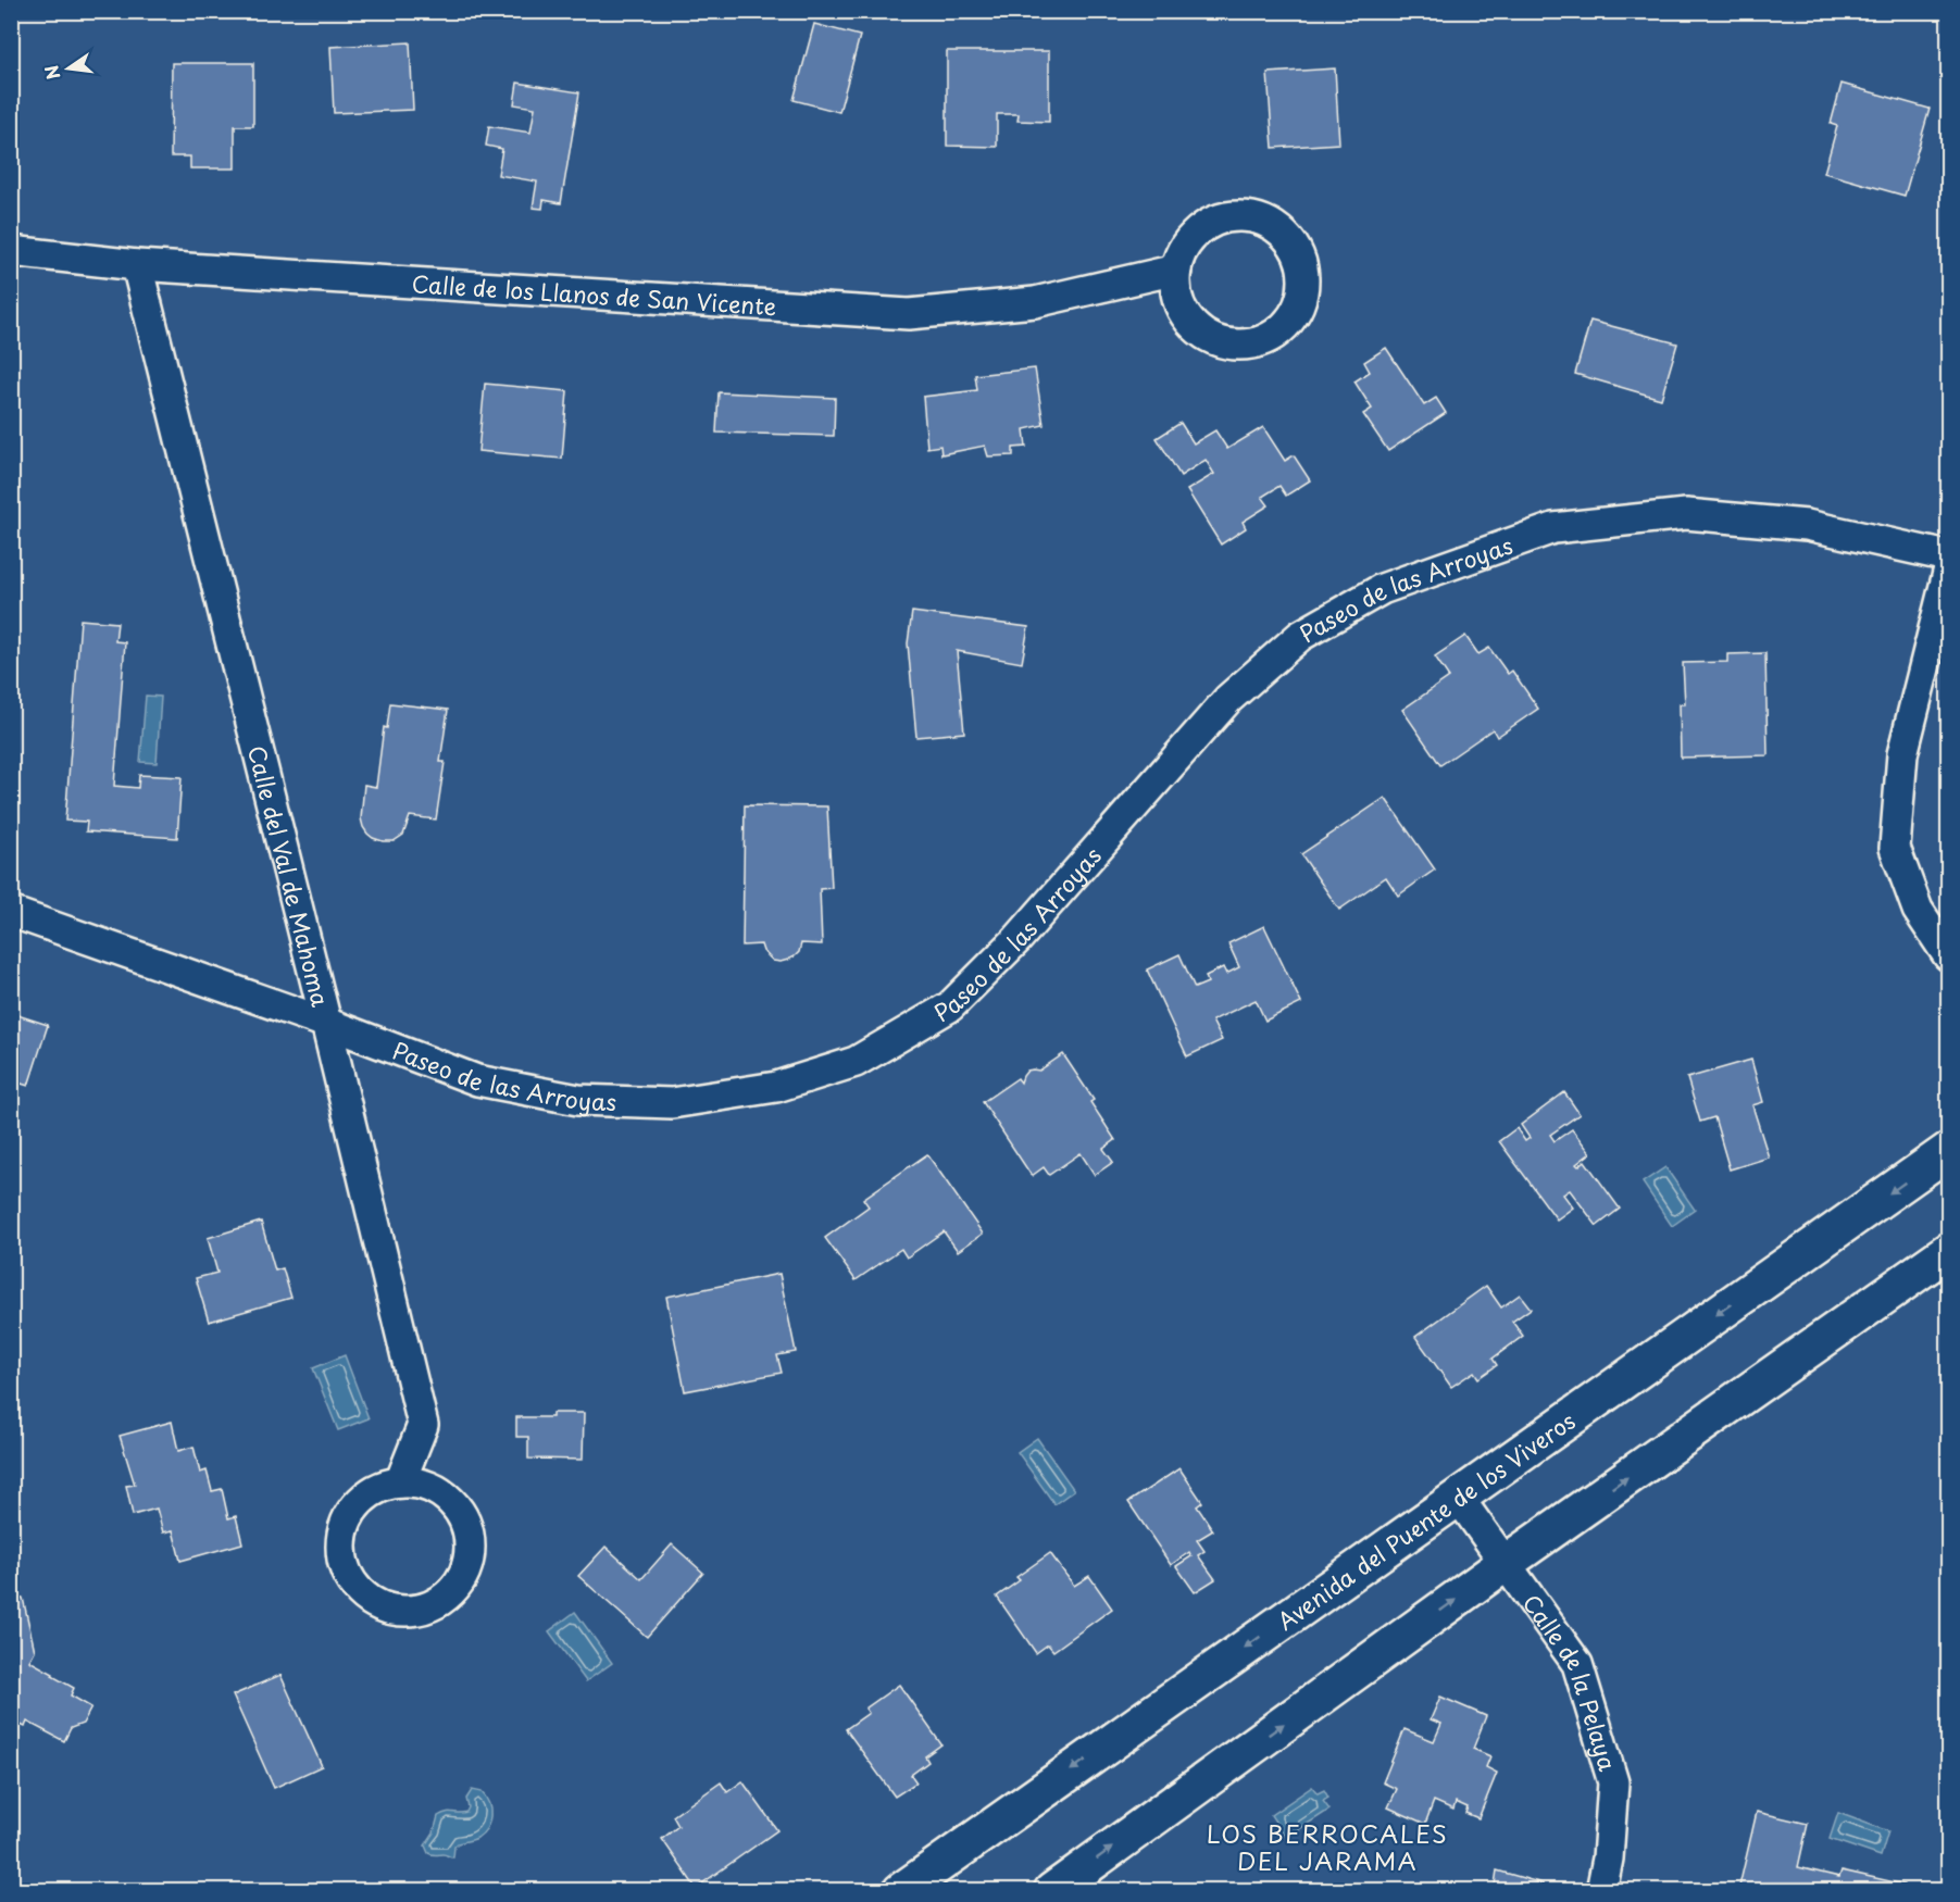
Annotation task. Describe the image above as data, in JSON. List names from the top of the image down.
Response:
{
  "streets": {
    "street": [
      "Calle de los Llanos de San Vicente",
      "Paseo de las Arroyas",
      "Calle del Val de Mahoma",
      "Avenida del Puente de los Viveros",
      "Calle de la Pelaya"
    ]
  },
  "crossings": [
    ["Calle de los Llanos de San Vicente", "Calle del Val de Mahoma"],
    ["Paseo de las Arroyas", "Calle del Val de Mahoma"],
    ["Avenida del Puente de los Viveros", "Calle de la Pelaya"]
  ],
  "districts": ["LOS BERROCALES DEL JARAMA"],
  "north": "left"
}
